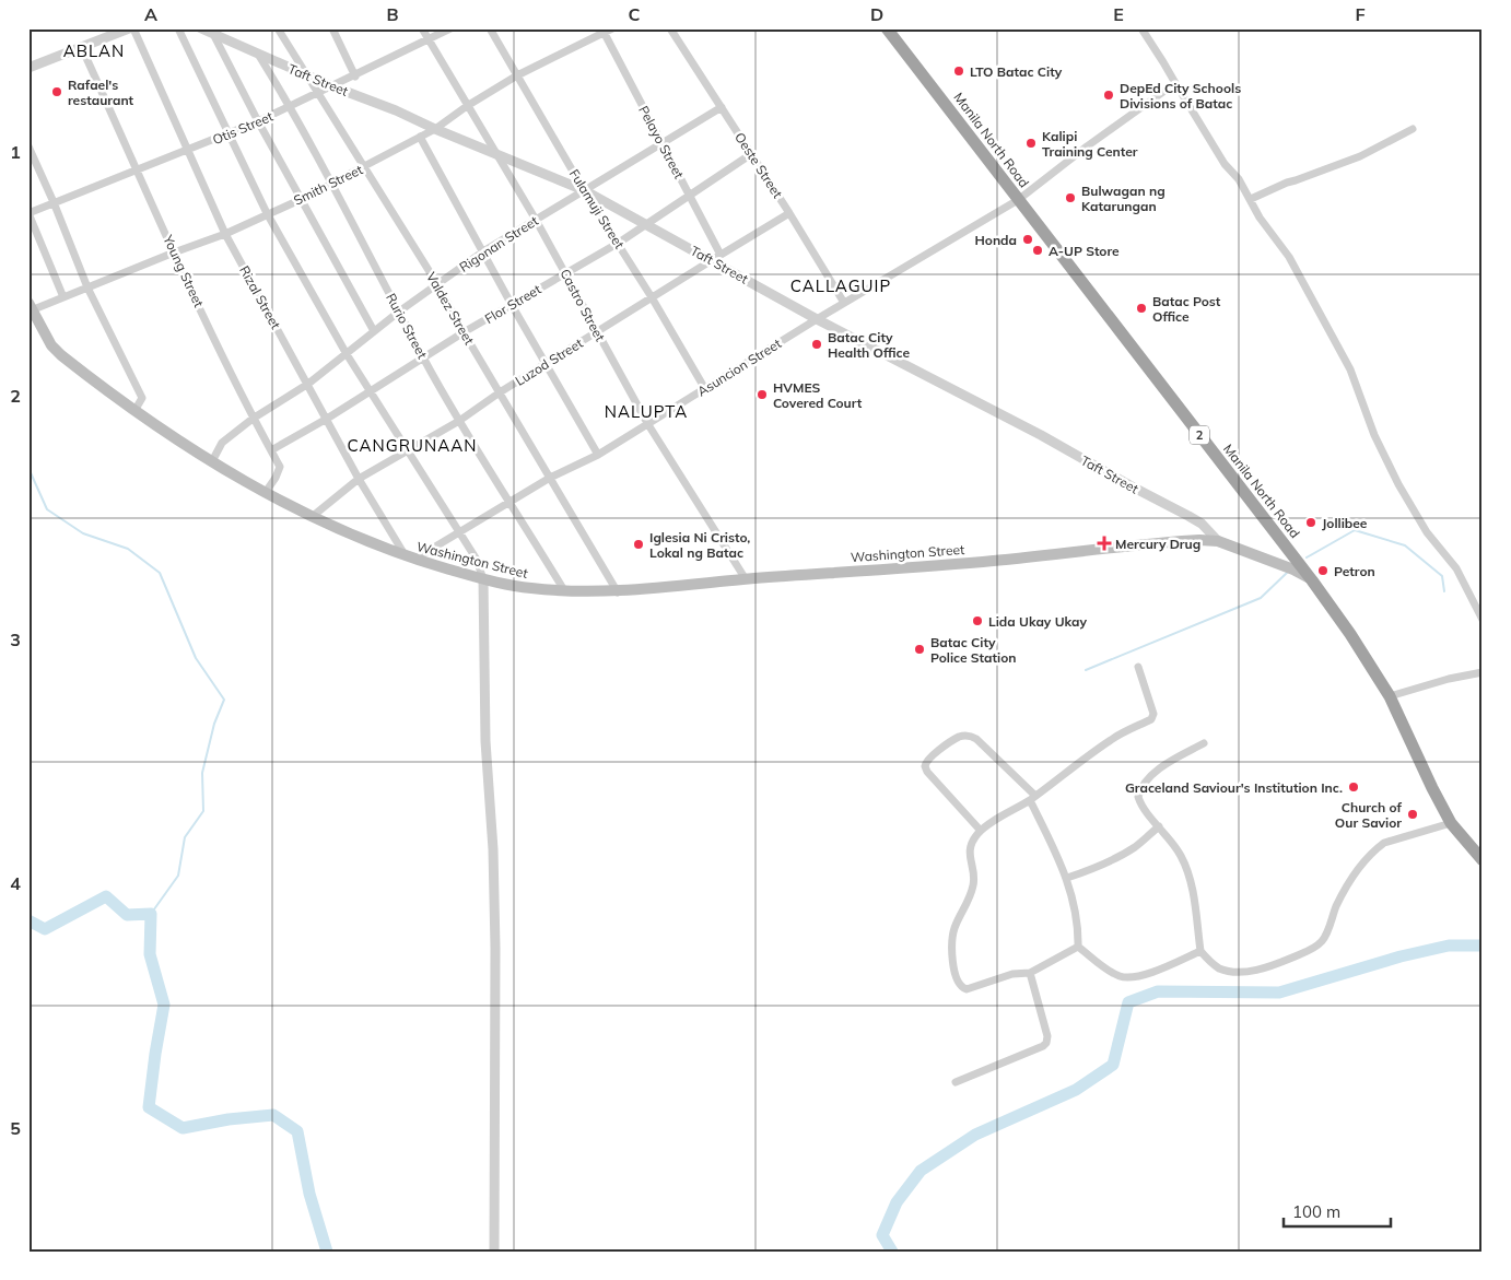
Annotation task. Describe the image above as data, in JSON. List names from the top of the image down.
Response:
{
  "streets": {
    "highway": ["Manila North Road", "2"],
    "main road": ["Washington Street"],
    "street": [
      "Taft Street",
      "Otis Street",
      "Pelayo Street",
      "Oeste Street",
      "Smith Street",
      "Fulamuji Street",
      "Rigonan Street",
      "Young Street",
      "Rizal Street",
      "Flor Street",
      "Castro Street",
      "Valdez Street",
      "Rurio Street",
      "Luzod Street",
      "Asuncion Street"
    ]
  },
  "crossings": [
    ["Taft Street", "Otis Street"],
    ["Taft Street", "Pelayo Street"],
    ["Taft Street", "Smith Street"],
    ["Taft Street", "Fulamuji Street"],
    ["Taft Street", "Rigonan Street"],
    ["Taft Street", "Flor Street"],
    ["Taft Street", "Castro Street"],
    ["Taft Street", "Valdez Street"],
    ["Taft Street", "Rurio Street"],
    ["Taft Street", "Luzod Street"],
    ["Taft Street", "Asuncion Street"],
    ["Taft Street", "Washington Street"],
    ["Otis Street", "Young Street"],
    ["Otis Street", "Rizal Street"],
    ["Otis Street", "Castro Street"],
    ["Otis Street", "Valdez Street"],
    ["Otis Street", "Rurio Street"],
    ["Manila North Road", "Asuncion Street"],
    ["Manila North Road", "Washington Street"],
    ["Pelayo Street", "Smith Street"],
    ["Pelayo Street", "Rigonan Street"],
    ["Pelayo Street", "Flor Street"],
    ["Pelayo Street", "Luzod Street"],
    ["Oeste Street", "Rigonan Street"],
    ["Oeste Street", "Flor Street"],
    ["Oeste Street", "Luzod Street"],
    ["Oeste Street", "Asuncion Street"],
    ["Smith Street", "Fulamuji Street"],
    ["Smith Street", "Young Street"],
    ["Smith Street", "Rizal Street"],
    ["Smith Street", "Castro Street"],
    ["Smith Street", "Valdez Street"],
    ["Smith Street", "Rurio Street"],
    ["Smith Street", "Washington Street"],
    ["Fulamuji Street", "Rigonan Street"],
    ["Fulamuji Street", "Flor Street"],
    ["Fulamuji Street", "Luzod Street"],
    ["Fulamuji Street", "Asuncion Street"],
    ["Rigonan Street", "Young Street"],
    ["Rigonan Street", "Rizal Street"],
    ["Rigonan Street", "Castro Street"],
    ["Rigonan Street", "Valdez Street"],
    ["Rigonan Street", "Rurio Street"],
    ["Rigonan Street", "Washington Street"],
    ["Young Street", "Flor Street"],
    ["Young Street", "Washington Street"],
    ["Rizal Street", "Flor Street"],
    ["Rizal Street", "Luzod Street"],
    ["Rizal Street", "Asuncion Street"],
    ["Rizal Street", "Washington Street"],
    ["Flor Street", "Castro Street"],
    ["Flor Street", "Valdez Street"],
    ["Flor Street", "Rurio Street"],
    ["Castro Street", "Luzod Street"],
    ["Castro Street", "Asuncion Street"],
    ["Castro Street", "Washington Street"],
    ["Valdez Street", "Luzod Street"],
    ["Valdez Street", "Asuncion Street"],
    ["Valdez Street", "Washington Street"],
    ["Rurio Street", "Luzod Street"],
    ["Rurio Street", "Asuncion Street"],
    ["Rurio Street", "Washington Street"],
    ["Luzod Street", "Washington Street"],
    ["Asuncion Street", "Washington Street"]
  ],
  "districts": [
    "ABLAN",
    "CALLAGUIP",
    "NALUPTA",
    "CANGRUNAAN"
  ],
  "places": {
    "other": [
      "LTO Batac City",
      "Rafael's restaurant",
      "DepEd City Schools Divisions of Batac",
      "Kalipi Training Center",
      "Bulwagan ng Katarungan",
      "Honda",
      "A-UP Store",
      "Batac Post Office",
      "Batac City Health Office",
      "HVMES Covered Court",
      "Jollibee",
      "Iglesia Ni Cristo, Lokal ng Batac",
      "Petron",
      "Lida Ukay Ukay",
      "Batac City Police Station",
      "Graceland Saviour's Institution Inc.",
      "Church of Our Savior"
    ],
    "health": ["Mercury Drug"]
  },
  "scale_bar": "100 m",
  "grid": {
    "columns": [
      "A",
      "B",
      "C",
      "D",
      "E",
      "F"
    ],
    "rows": [
      "1",
      "2",
      "3",
      "4",
      "5"
    ]
  }
}
